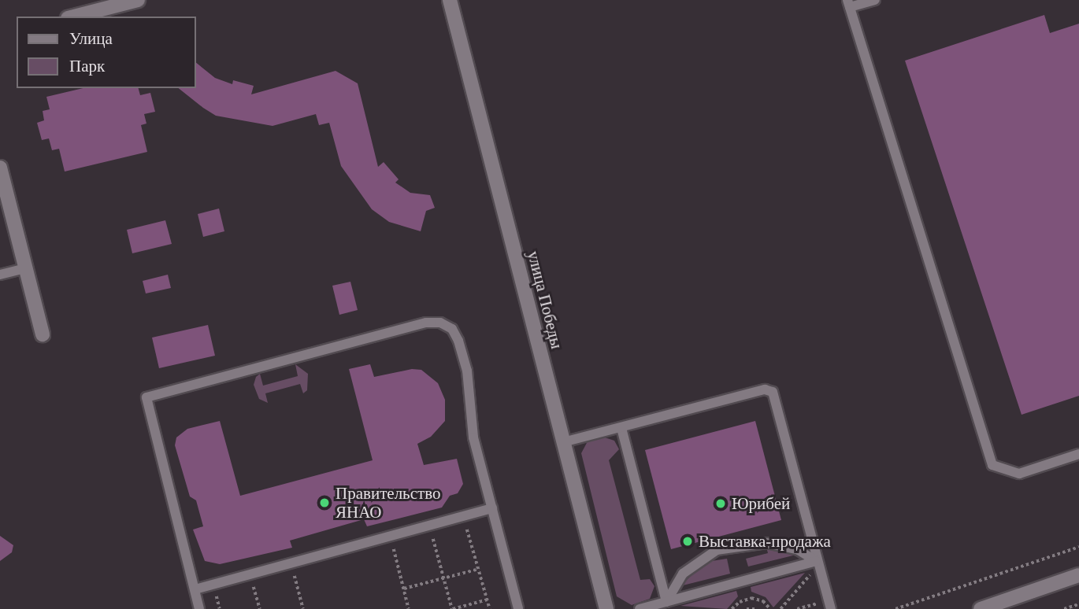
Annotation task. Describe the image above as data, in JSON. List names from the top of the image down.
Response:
{
  "streets": {
    "street": ["улица Победы"]
  },
  "places": ["Правительство ЯНАО", "Юрибей", "Выставка-продажа"],
  "legend": ["Улица", "Парк"]
}
